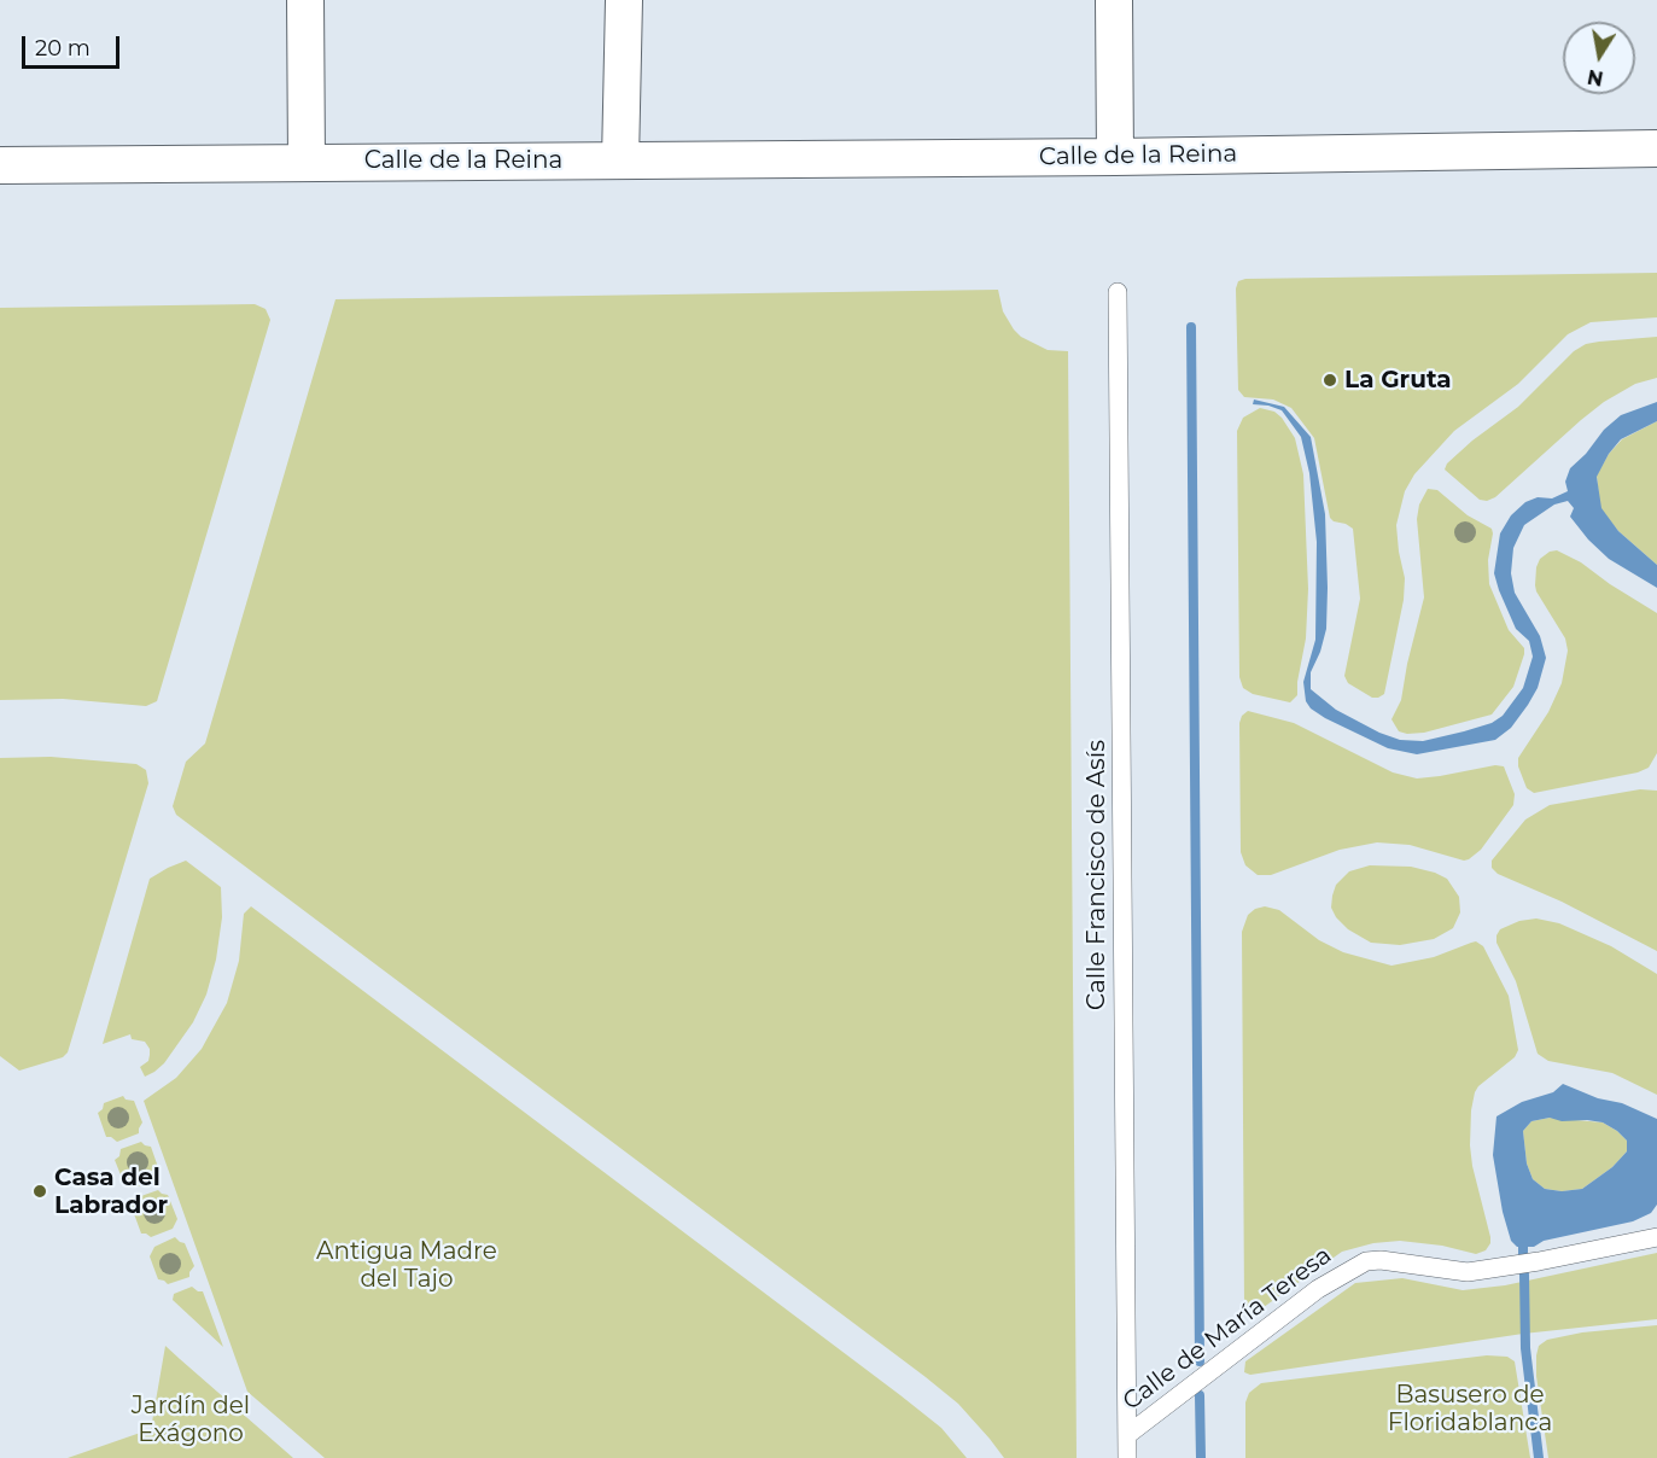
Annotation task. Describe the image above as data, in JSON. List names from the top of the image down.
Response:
{
  "streets": {
    "street": ["Calle de la Reina"],
    "lane": ["Calle Francisco de Asís", "Calle de María Teresa"]
  },
  "crossings": [
    ["Calle Francisco de Asís", "Calle de María Teresa"]
  ],
  "parks": ["Antigua Madre del Tajo", "Basusero de Floridablanca", "Jardín del Exágono"],
  "places": ["La Gruta", "Casa del Labrador"],
  "scale_bar": "20 m",
  "north": "bottom"
}
